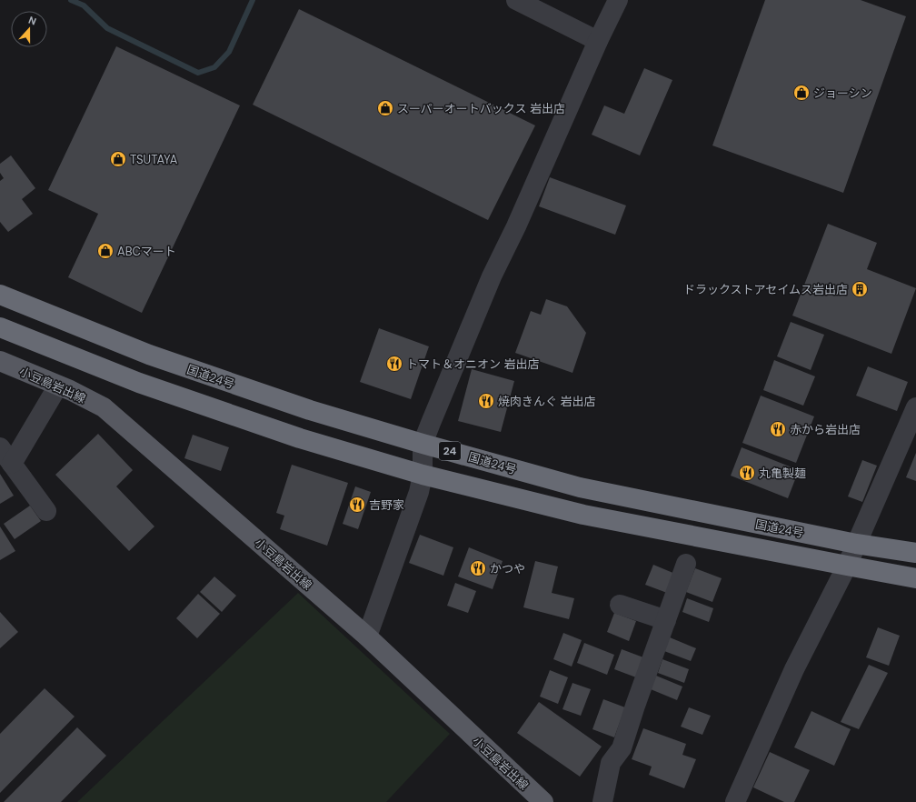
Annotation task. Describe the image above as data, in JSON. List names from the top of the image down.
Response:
{
  "streets": {
    "highway": ["国道24号", "24"],
    "main road": ["小豆島岩出線"]
  },
  "places": {
    "shop": [
      "ジョーシン",
      "スーパーオートバックス 岩出店",
      "TSUTAYA",
      "ABCマート"
    ],
    "building": ["ドラックストアセイムス岩出店"],
    "restaurant": [
      "トマト＆オニオン 岩出店",
      "焼肉きんぐ 岩出店",
      "赤から岩出店",
      "丸亀製麺",
      "吉野家",
      "かつや"
    ]
  },
  "north": "top"
}
